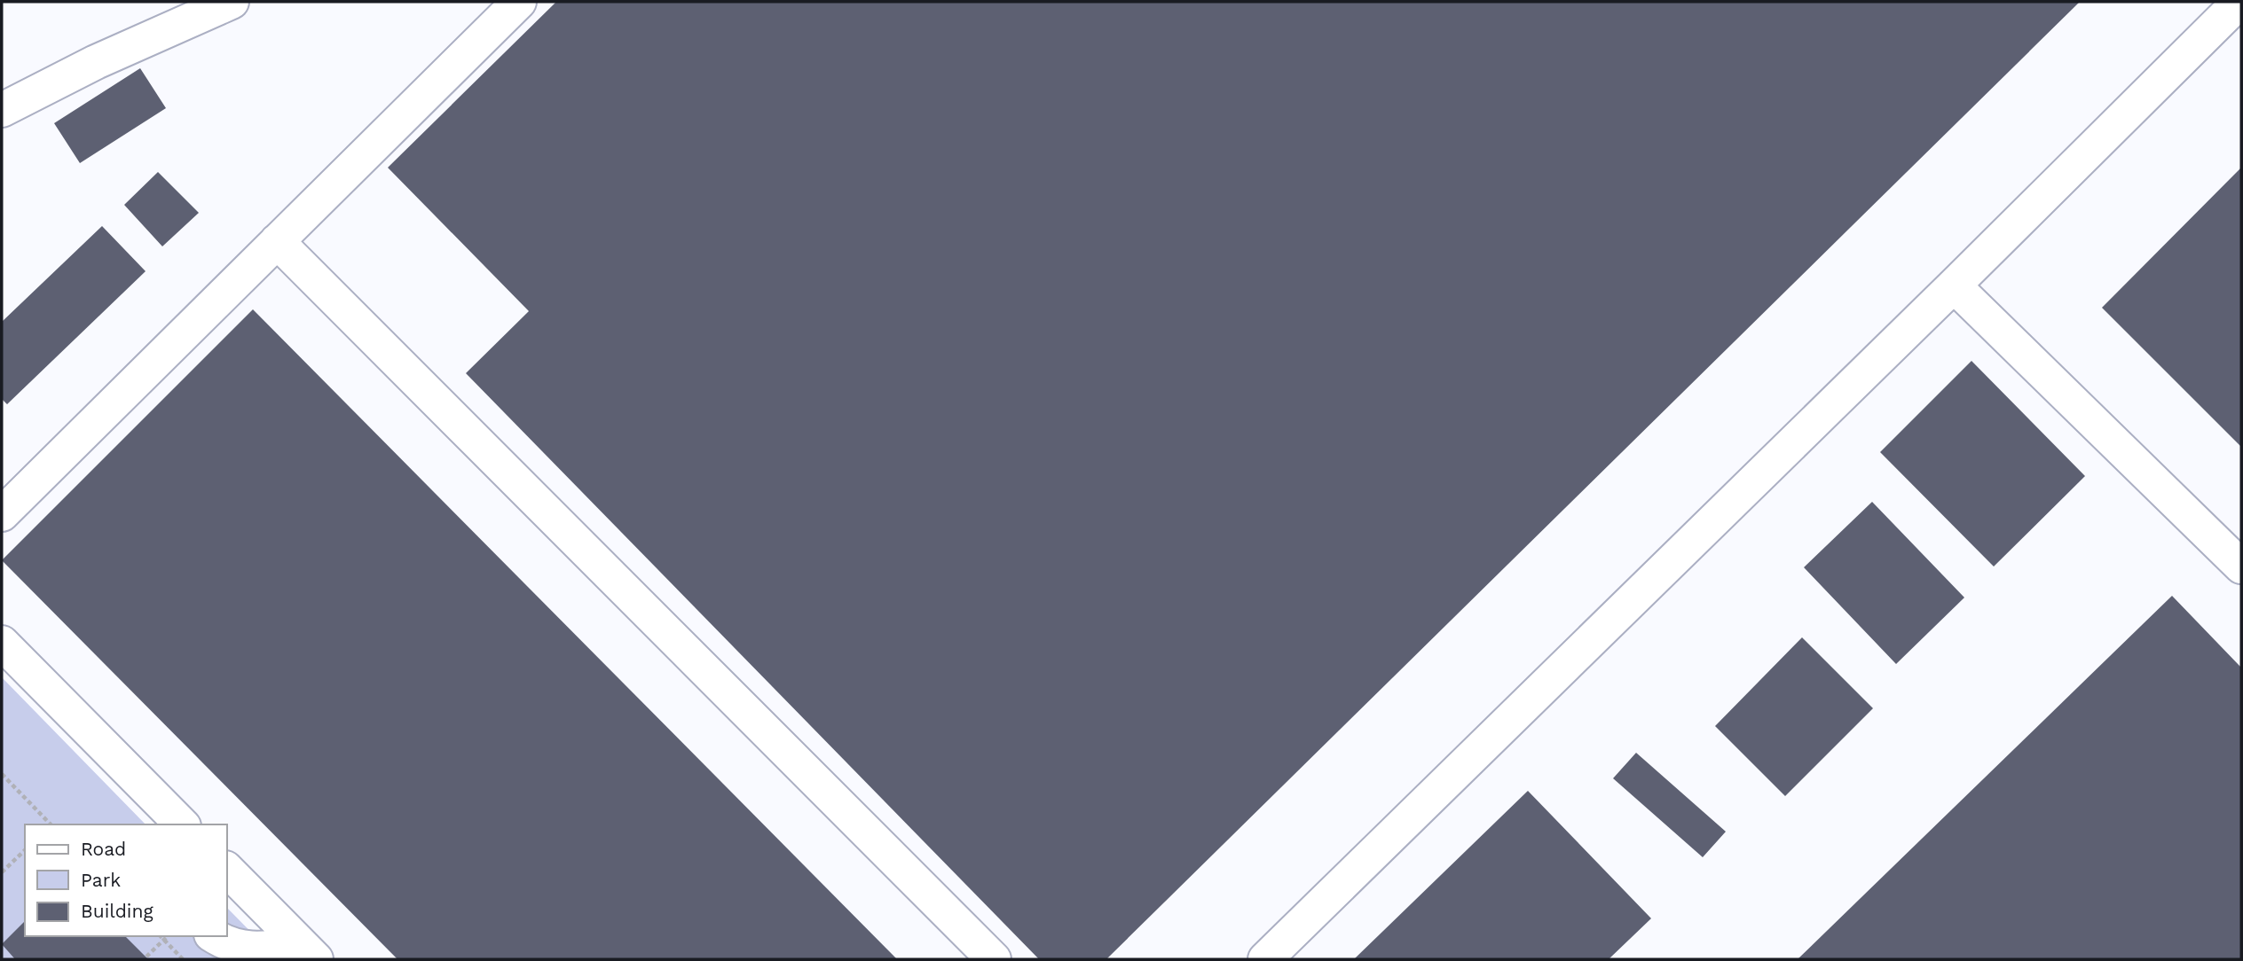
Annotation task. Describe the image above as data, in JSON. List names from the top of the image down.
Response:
{
  "legend": ["Road", "Park", "Building"]
}
